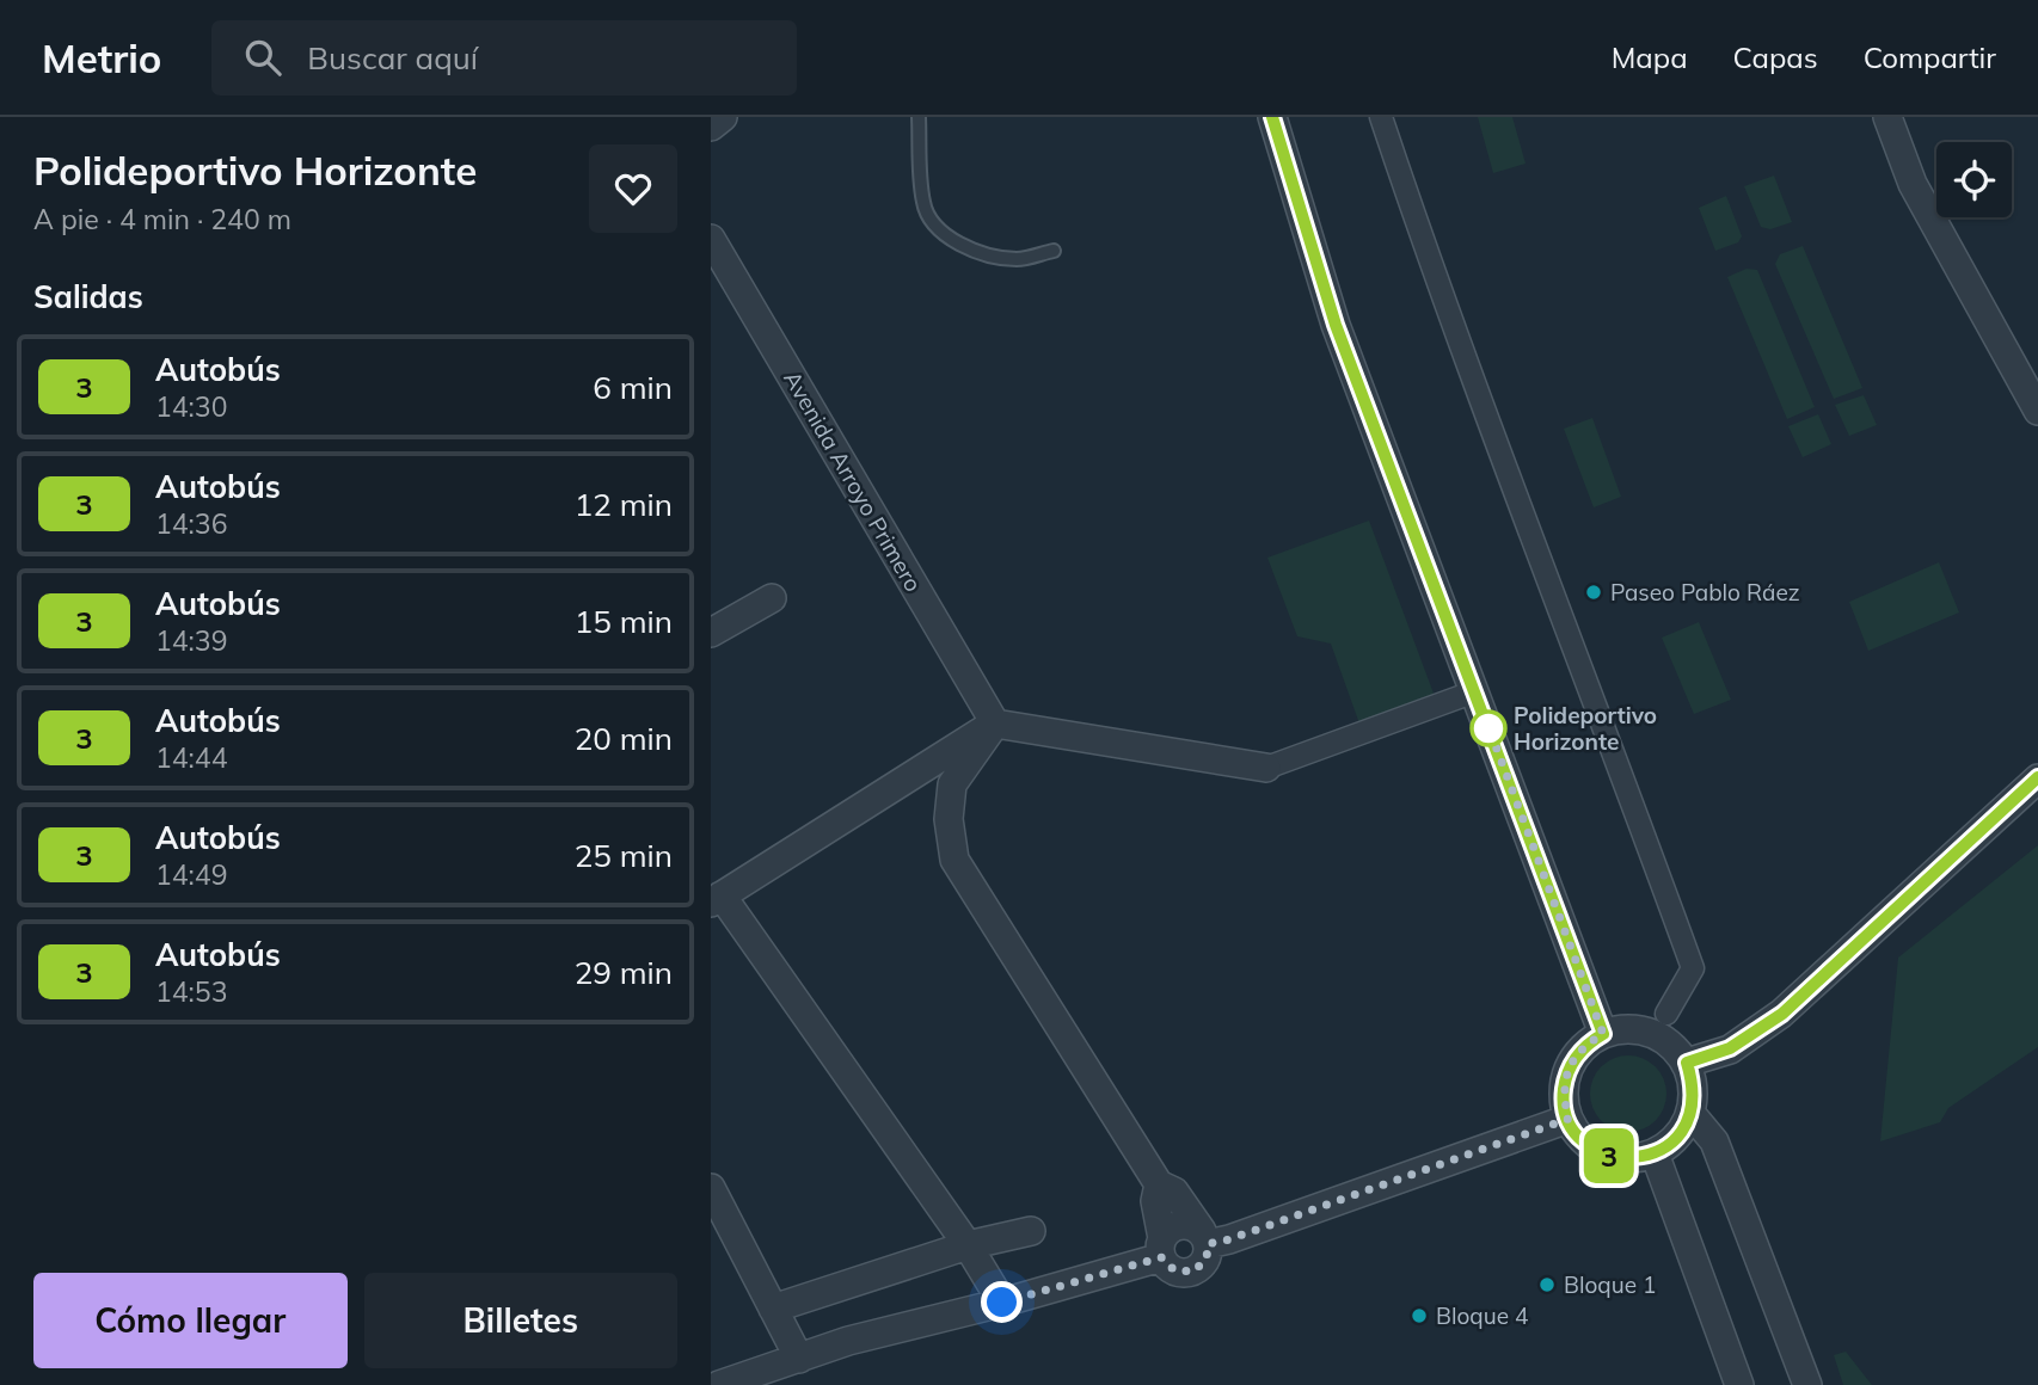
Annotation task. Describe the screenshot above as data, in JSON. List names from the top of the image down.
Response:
{
  "streets": {
    "street": ["Avenida Arroyo Primero"]
  },
  "places": [
    "Paseo Pablo Ráez",
    "Polideportivo Horizonte",
    "Bloque 1",
    "Bloque 4"
  ],
  "lines": ["bus line 3"],
  "page": {
    "header": "Metrio",
    "search": "Buscar aquí",
    "nav": ["Mapa", "Capas", "Compartir"],
    "heading": [
      ["Polideportivo Horizonte", "A pie · 4 min · 240 m"],
      "Salidas"
    ],
    "on_map": "3",
    "list": [
      {
        "mark": "3",
        "name": "Autobús",
        "note": "14:30",
        "value": "6 min"
      },
      {
        "mark": "3",
        "name": "Autobús",
        "note": "14:36",
        "value": "12 min"
      },
      {
        "mark": "3",
        "name": "Autobús",
        "note": "14:39",
        "value": "15 min"
      },
      {
        "mark": "3",
        "name": "Autobús",
        "note": "14:44",
        "value": "20 min"
      },
      {
        "mark": "3",
        "name": "Autobús",
        "note": "14:49",
        "value": "25 min"
      },
      {
        "mark": "3",
        "name": "Autobús",
        "note": "14:53",
        "value": "29 min"
      }
    ],
    "buttons": ["Cómo llegar", "Billetes"]
  }
}
